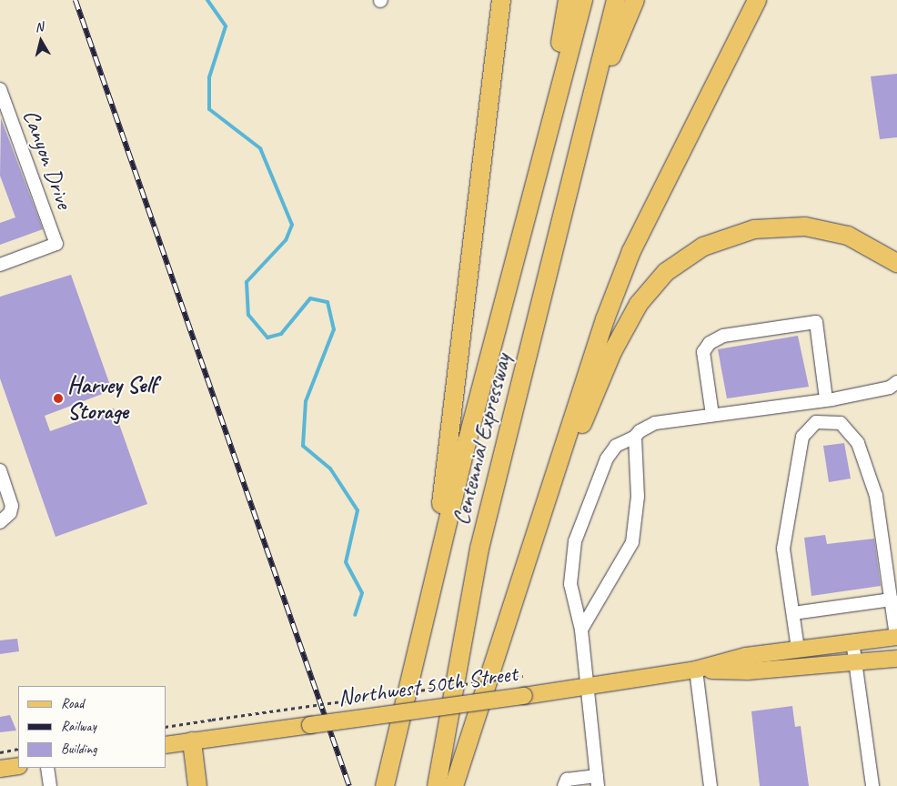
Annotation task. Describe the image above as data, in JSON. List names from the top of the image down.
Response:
{
  "streets": {
    "highway": ["Centennial Expressway"],
    "main road": ["Northwest 50th Street"],
    "street": ["Canyon Drive"]
  },
  "places": ["Harvey Self Storage"],
  "legend": ["Road", "Railway", "Building"],
  "north": "top"
}
